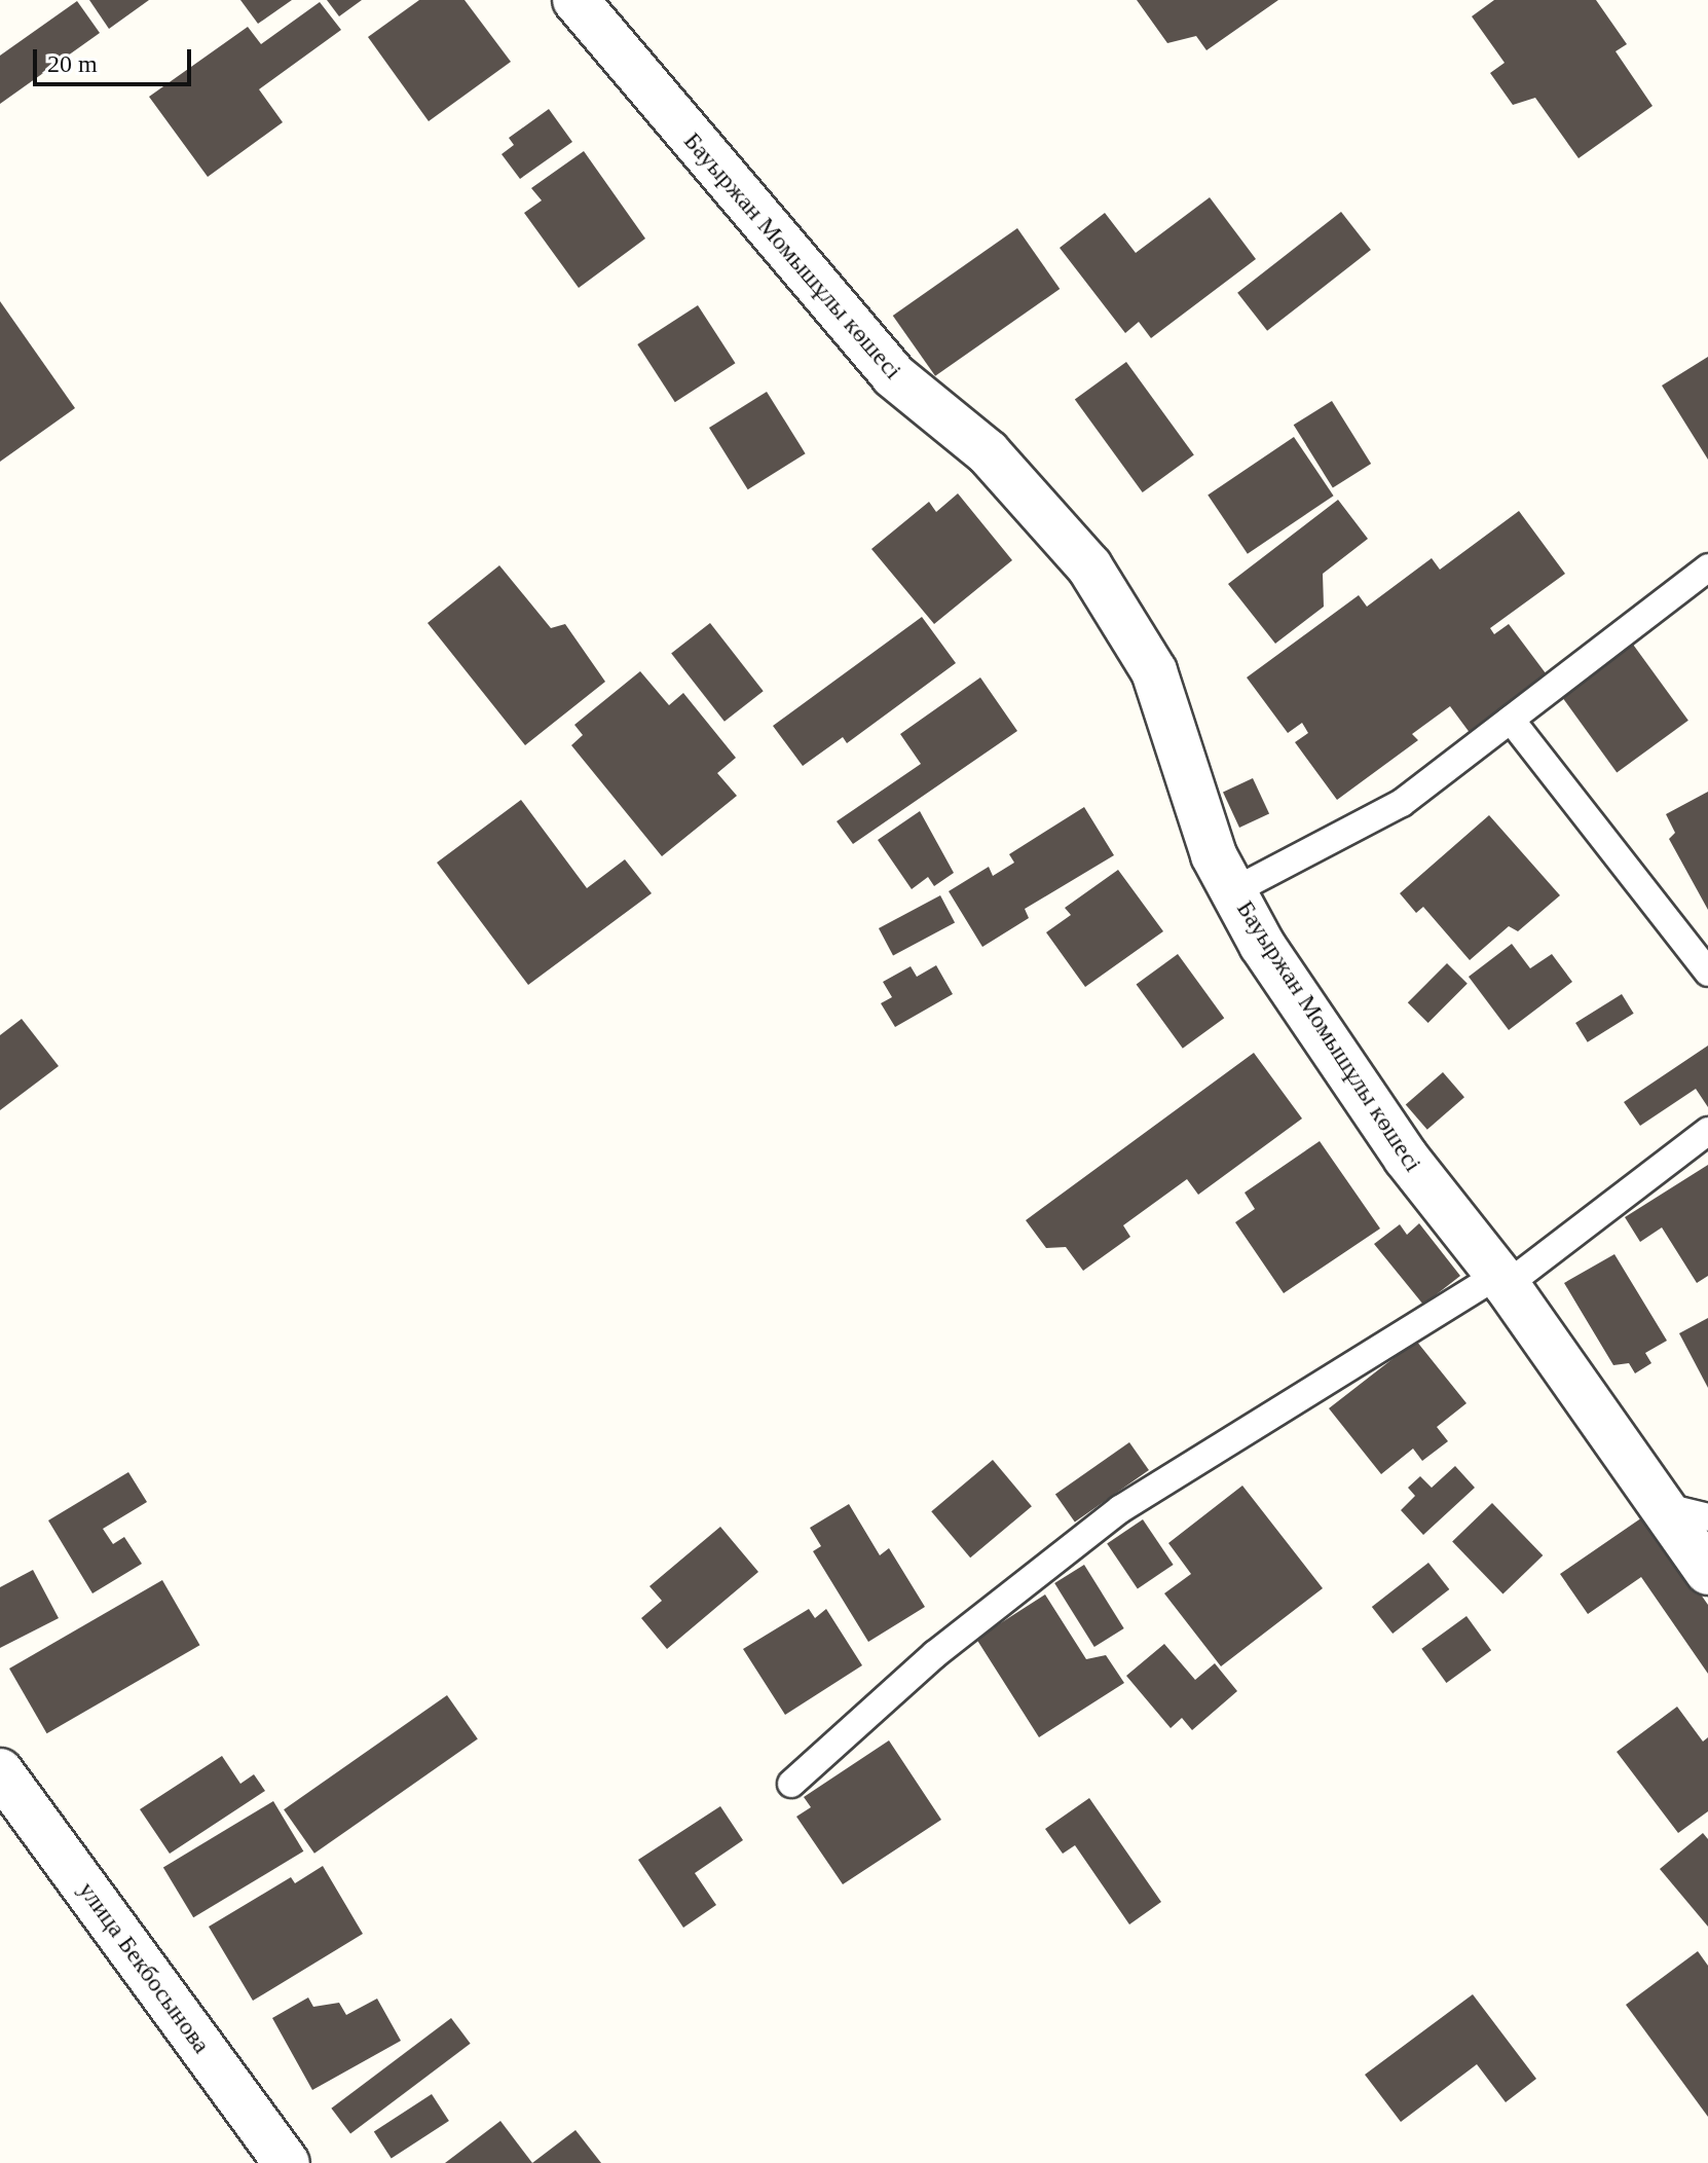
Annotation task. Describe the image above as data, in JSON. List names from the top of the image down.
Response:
{
  "streets": {
    "street": ["Бауыржан Момышұлы көшесі", "улица Бекбосынова"]
  },
  "scale_bar": "20 m"
}
